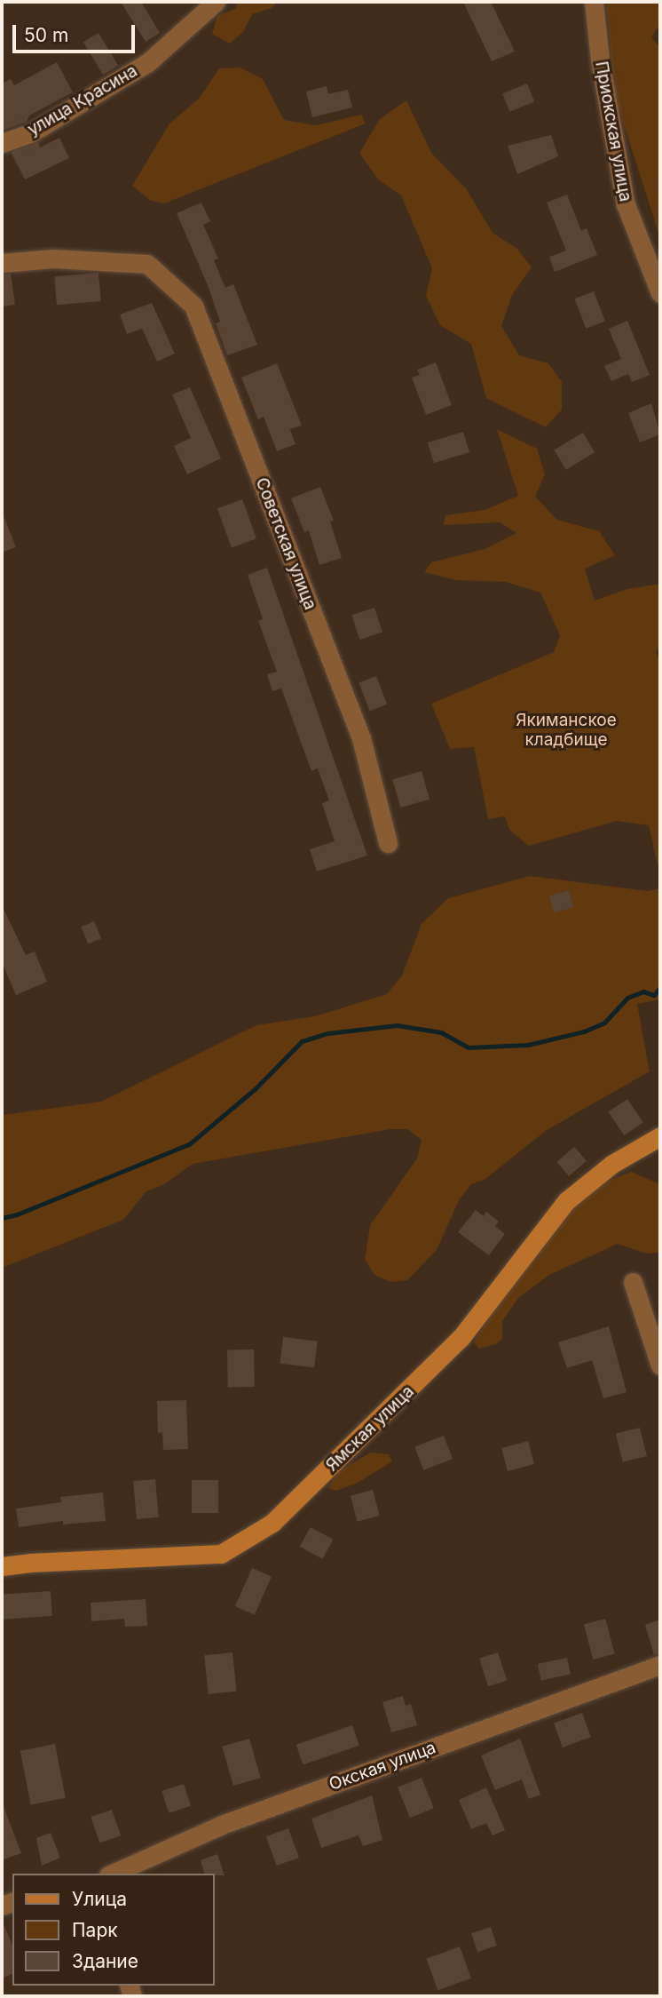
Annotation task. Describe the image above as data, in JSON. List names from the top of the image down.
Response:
{
  "streets": {
    "street": [
      "улица Красина",
      "Приокская улица",
      "Советская улица",
      "Ямская улица",
      "Окская улица"
    ]
  },
  "parks": ["Якиманское кладбище"],
  "legend": ["Улица", "Парк", "Здание"],
  "scale_bar": "50 m"
}
